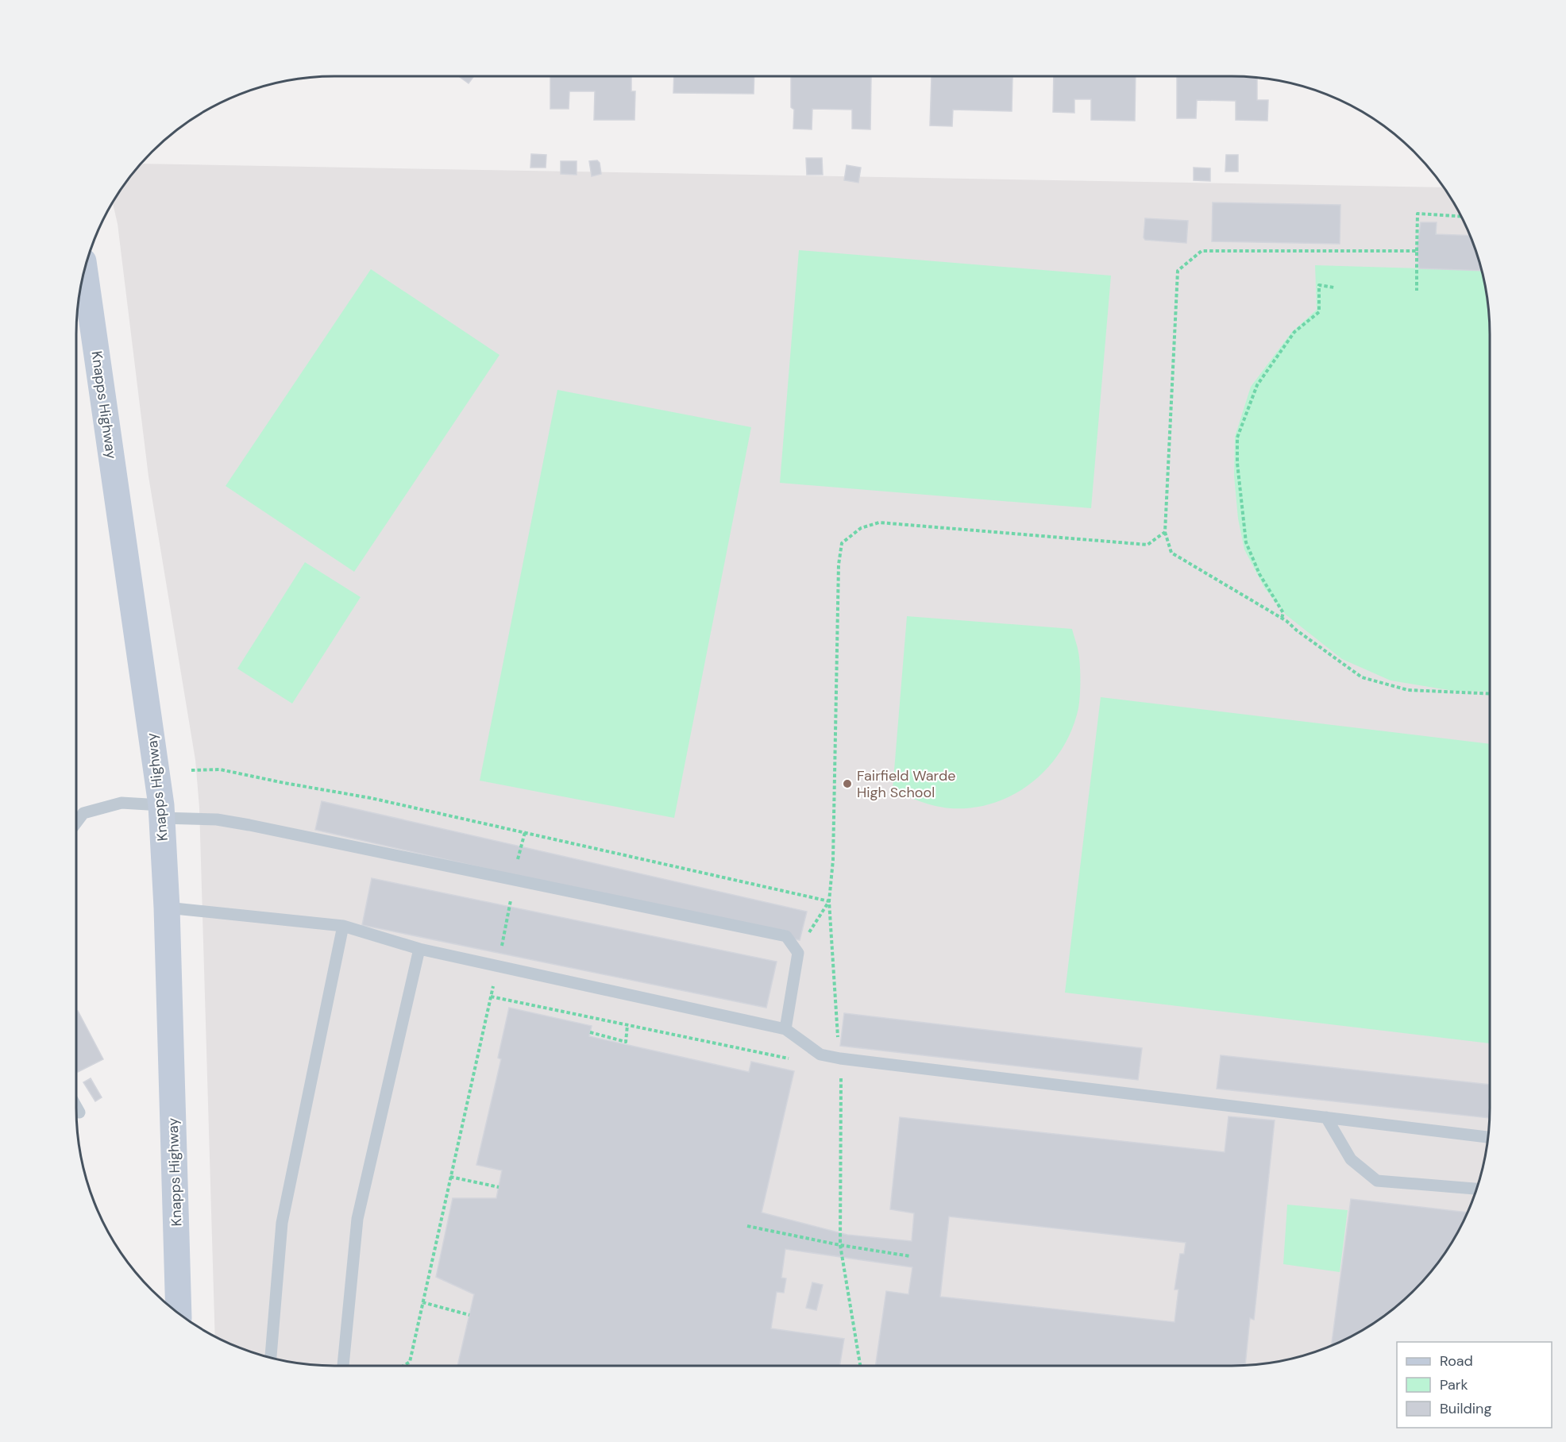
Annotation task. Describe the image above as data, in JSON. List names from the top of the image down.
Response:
{
  "streets": {
    "street": ["Knapps Highway"]
  },
  "places": ["Fairfield Warde High School"],
  "legend": ["Road", "Park", "Building"]
}
